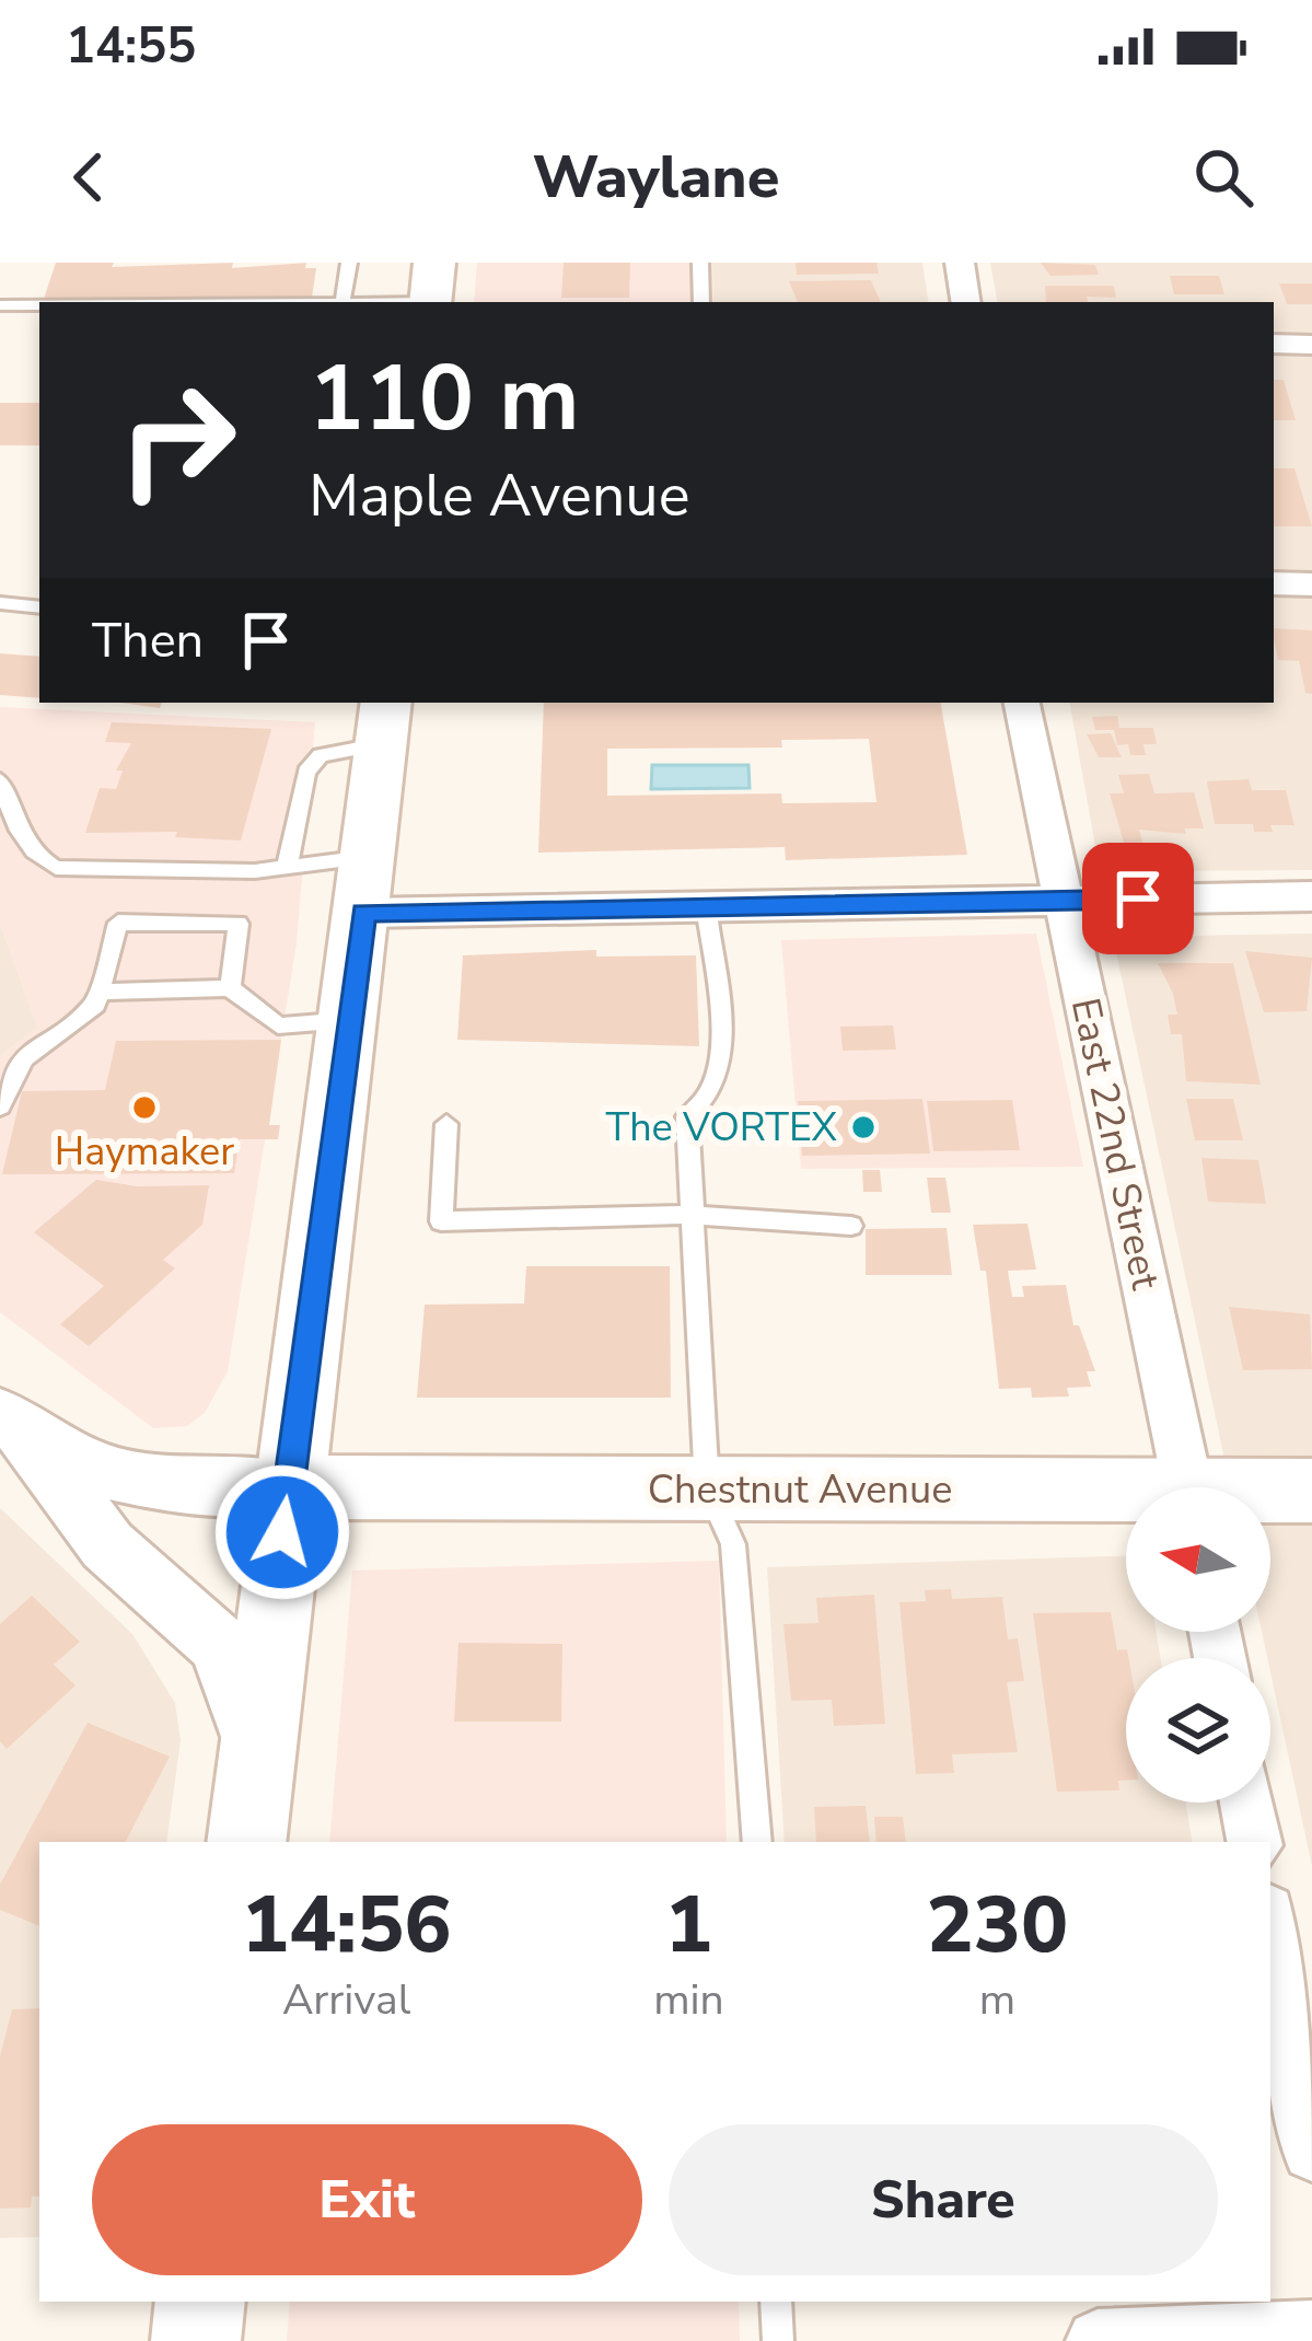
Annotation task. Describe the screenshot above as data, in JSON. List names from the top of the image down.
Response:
{
  "streets": {
    "main road": ["Chestnut Avenue"],
    "street": ["East 22nd Street"]
  },
  "places": ["Haymaker", "The VORTEX"],
  "north": "left",
  "page": {
    "status": "14:55",
    "header": "Waylane",
    "turn": ["110 m", "Maple Avenue"],
    "then": "Then",
    "eta": [
      "14:56",
      "Arrival",
      "1",
      "min",
      "230",
      "m"
    ],
    "buttons": ["Exit", "Share"]
  }
}
